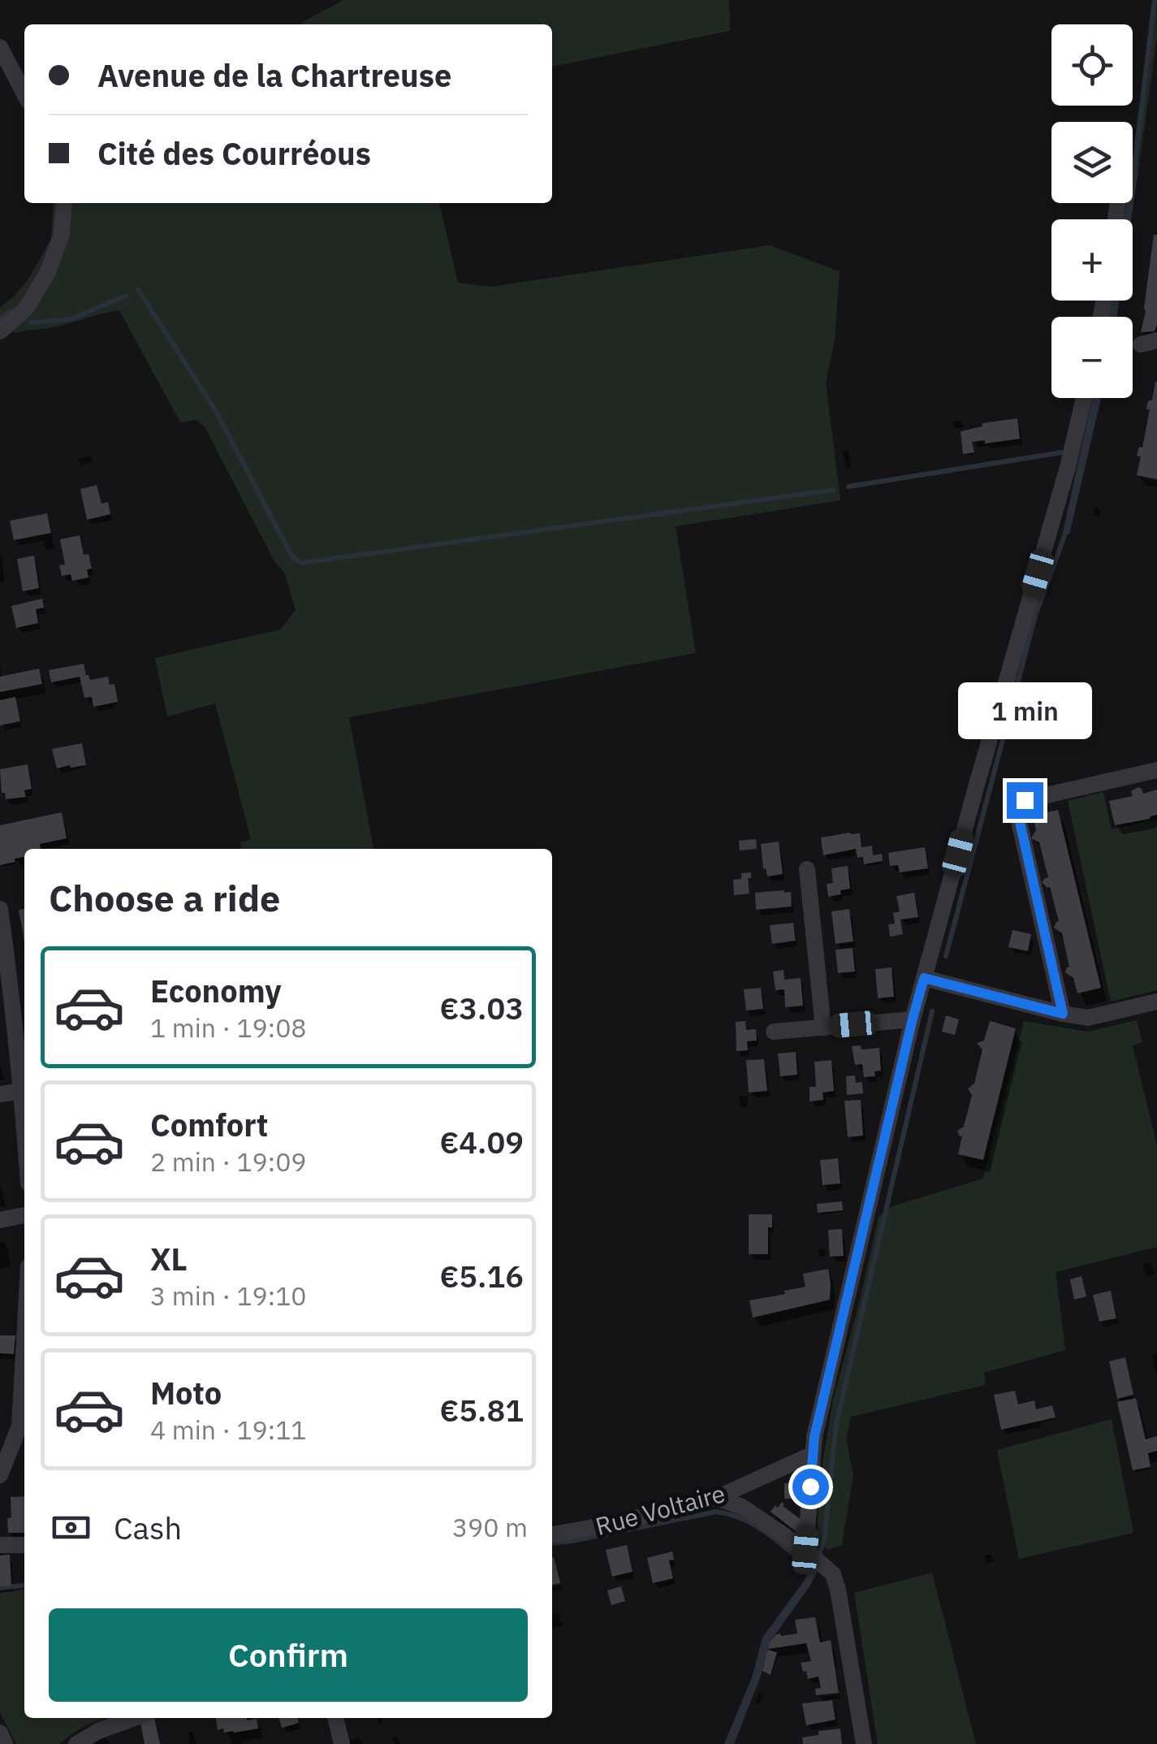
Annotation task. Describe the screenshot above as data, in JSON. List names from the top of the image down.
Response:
{
  "streets": {
    "street": ["Rue Voltaire"]
  },
  "page": {
    "map_buttons": ["+", "−"],
    "banner": ["Avenue de la Chartreuse", "Cité des Courréous"],
    "bubble": "1 min",
    "heading": "Choose a ride",
    "list": [
      {
        "name": "Economy",
        "note": "1 min · 19:08",
        "value": "€3.03"
      },
      {
        "name": "Comfort",
        "note": "2 min · 19:09",
        "value": "€4.09"
      },
      {
        "name": "XL",
        "note": "3 min · 19:10",
        "value": "€5.16"
      },
      {
        "name": "Moto",
        "note": "4 min · 19:11",
        "value": "€5.81"
      }
    ],
    "pay": ["Cash", "390 m"],
    "buttons": "Confirm"
  }
}
